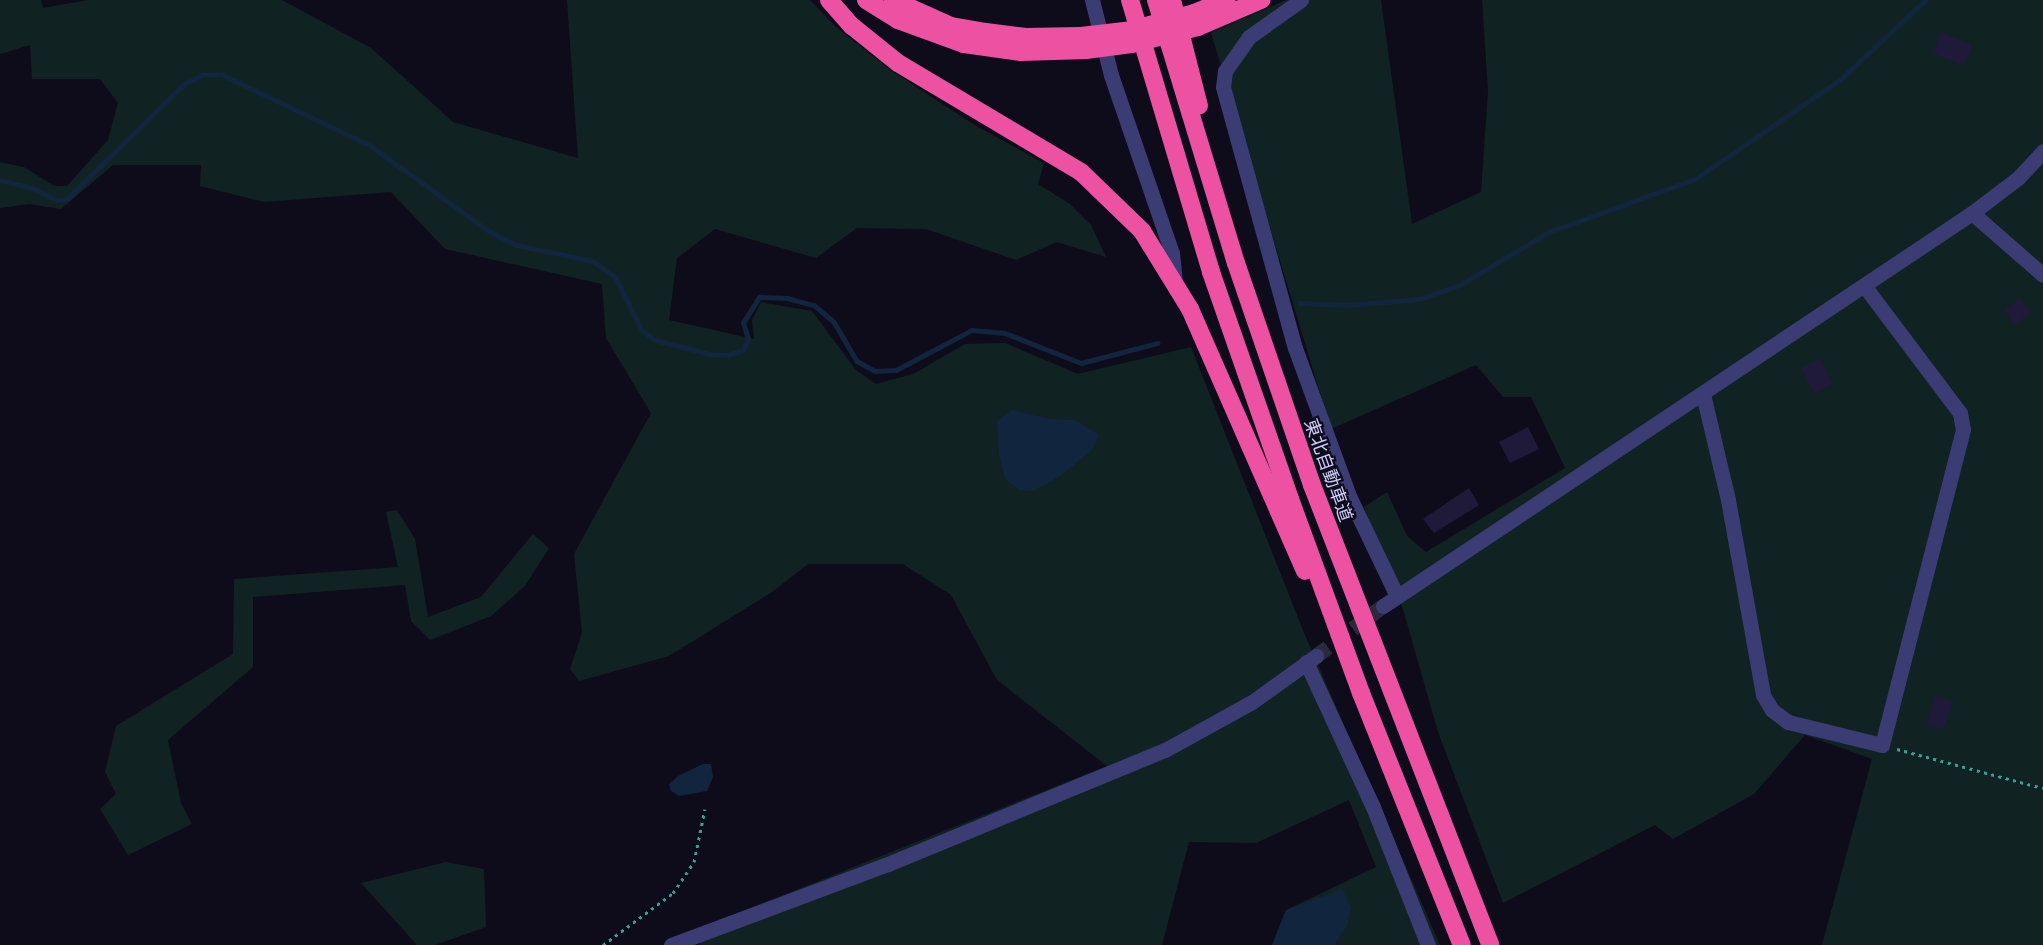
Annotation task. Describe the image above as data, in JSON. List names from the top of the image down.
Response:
{
  "streets": {
    "highway": ["東北自動車道"]
  }
}
